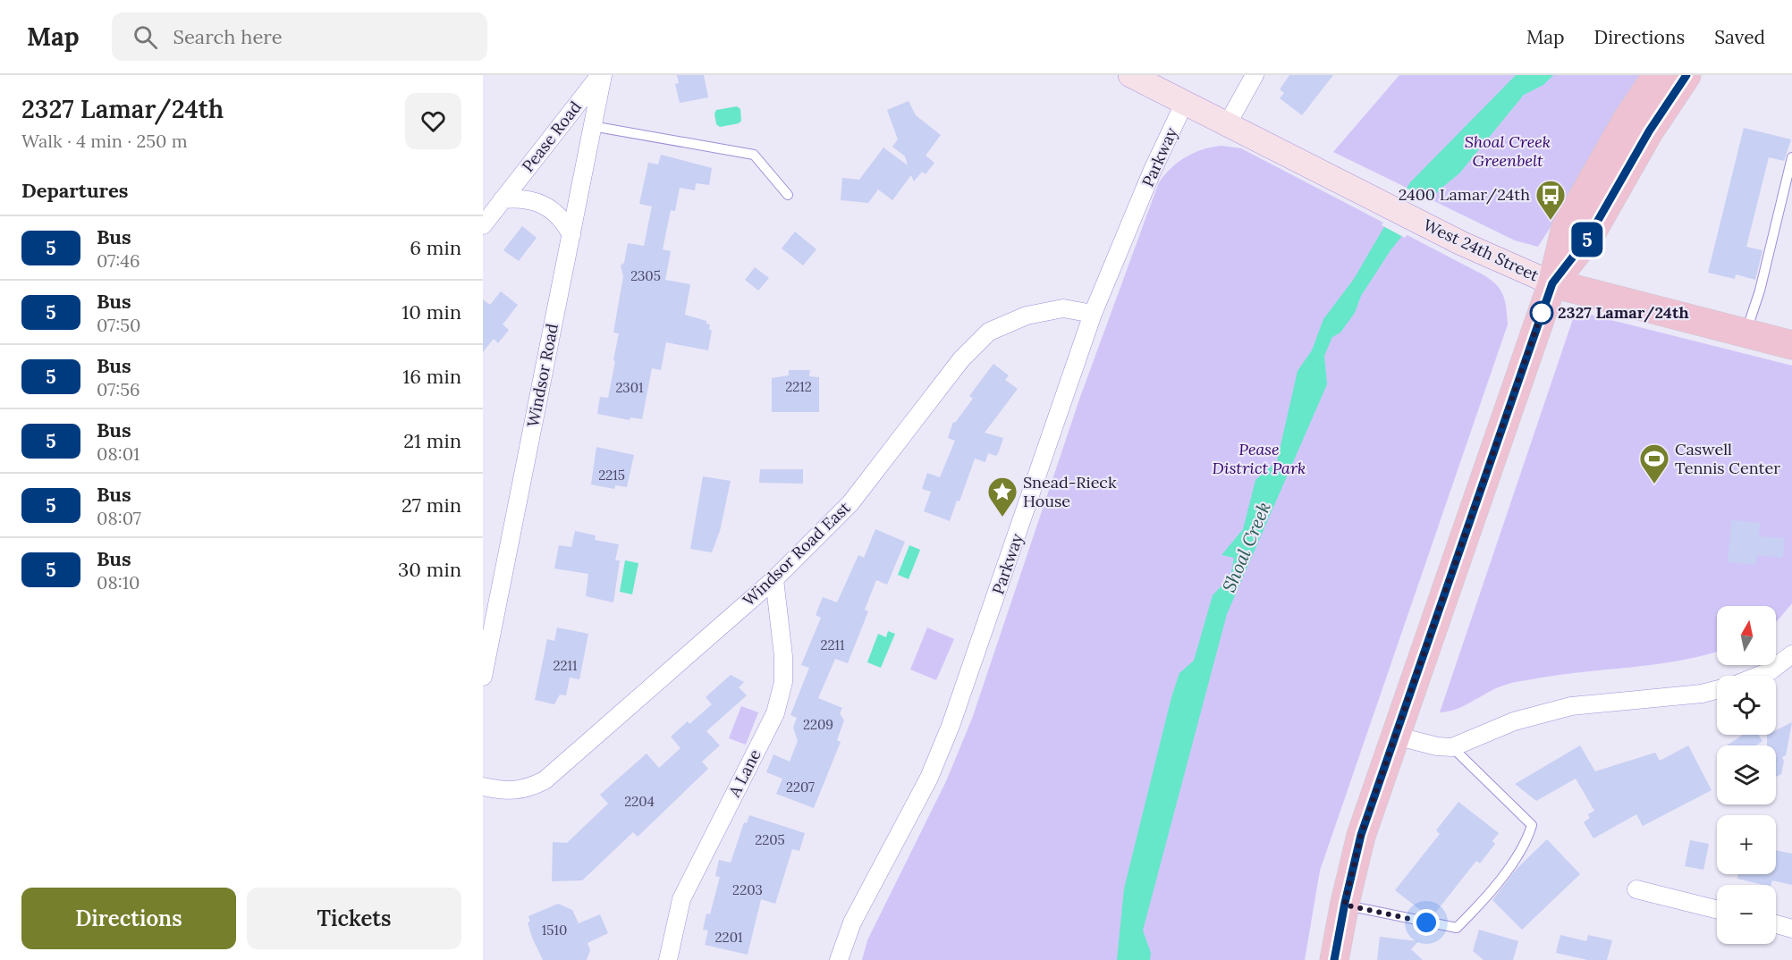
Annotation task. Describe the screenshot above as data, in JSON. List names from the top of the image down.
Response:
{
  "streets": {
    "main road": ["West 24th Street"],
    "street": [
      "Pease Road",
      "Parkway",
      "Windsor Road",
      "Windsor Road East",
      "A Lane"
    ]
  },
  "crossings": [
    ["Pease Road", "Windsor Road"],
    ["Parkway", "West 24th Street"],
    ["Parkway", "Windsor Road East"],
    ["Windsor Road East", "A Lane"]
  ],
  "water": ["Shoal Creek"],
  "parks": ["Shoal Creek Greenbelt", "Pease District Park"],
  "places": {
    "bus stop": ["2400 Lamar/24th"],
    "other": ["2327 Lamar/24th"],
    "sports": ["Caswell Tennis Center"],
    "place": ["Snead-Rieck House"]
  },
  "lines": ["bus line 5"],
  "house_numbers": [
    "2305",
    "2212",
    "2301",
    "2215",
    "2211",
    "2211",
    "2209",
    "2207",
    "2204",
    "2205",
    "2203",
    "1510",
    "2201"
  ],
  "north": "top",
  "page": {
    "header": "Map",
    "search": "Search here",
    "nav": ["Map", "Directions", "Saved"],
    "heading": [
      ["2327 Lamar/24th", "Walk · 4 min · 250 m"],
      "Departures"
    ],
    "on_map": "5",
    "list": [
      {
        "mark": "5",
        "name": "Bus",
        "note": "07:46",
        "value": "6 min"
      },
      {
        "mark": "5",
        "name": "Bus",
        "note": "07:50",
        "value": "10 min"
      },
      {
        "mark": "5",
        "name": "Bus",
        "note": "07:56",
        "value": "16 min"
      },
      {
        "mark": "5",
        "name": "Bus",
        "note": "08:01",
        "value": "21 min"
      },
      {
        "mark": "5",
        "name": "Bus",
        "note": "08:07",
        "value": "27 min"
      },
      {
        "mark": "5",
        "name": "Bus",
        "note": "08:10",
        "value": "30 min"
      }
    ],
    "map_buttons": ["+", "−"],
    "buttons": ["Directions", "Tickets"]
  }
}
